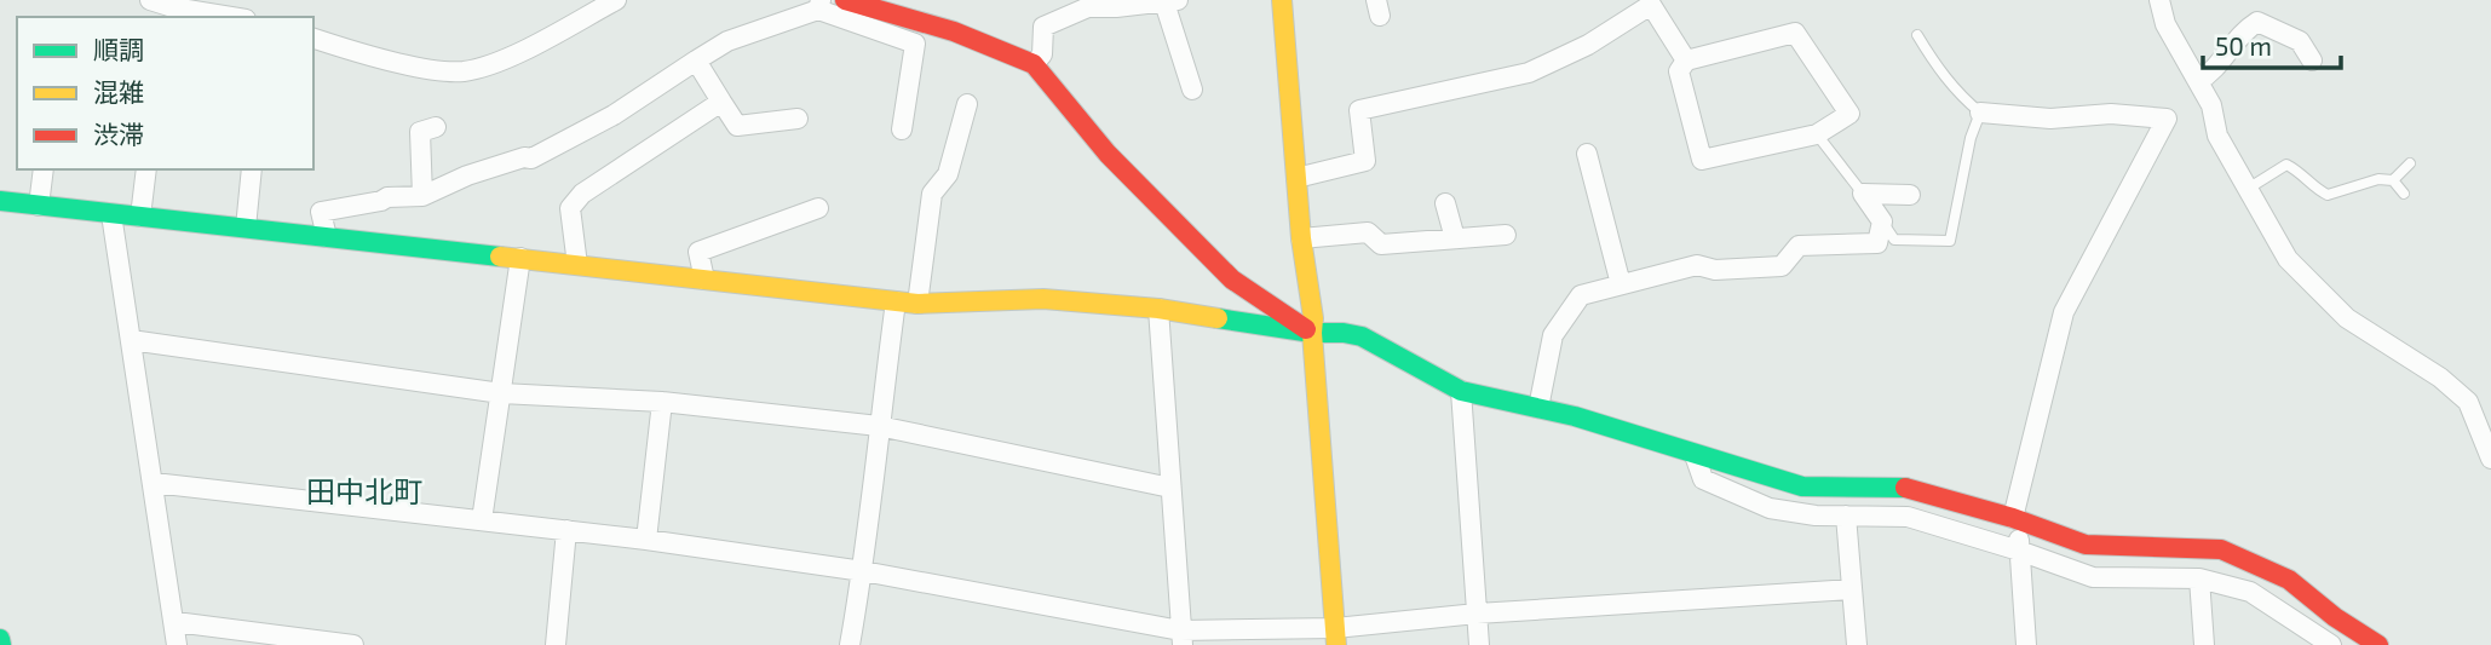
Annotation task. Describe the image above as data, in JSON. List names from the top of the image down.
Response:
{
  "districts": ["田中北町"],
  "legend": ["順調", "混雑", "渋滞"],
  "scale_bar": "50 m"
}
